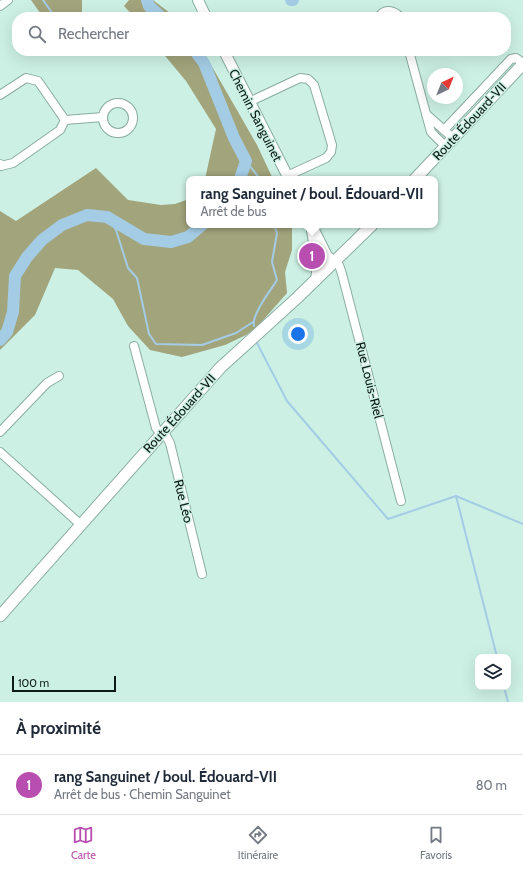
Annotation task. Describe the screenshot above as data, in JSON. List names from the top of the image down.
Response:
{
  "streets": {
    "main road": ["Route Édouard-VII"],
    "street": ["Chemin Sanguinet", "Rue Louis-Riel", "Rue Léo"]
  },
  "crossings": [
    ["Route Édouard-VII", "Rue Louis-Riel"],
    ["Route Édouard-VII", "Rue Léo"]
  ],
  "scale_bar": "100 m",
  "north": "top right",
  "page": {
    "search": "Rechercher",
    "popup": ["rang Sanguinet / boul. Édouard-VII", "Arrêt de bus"],
    "pins": "1",
    "scale": "100 m",
    "heading": "À proximité",
    "list": [
      {
        "mark": "1",
        "name": "rang Sanguinet / boul. Édouard-VII",
        "note": "Arrêt de bus · Chemin Sanguinet",
        "value": "80 m"
      }
    ],
    "nav": ["Carte", "Itinéraire", "Favoris"]
  }
}
